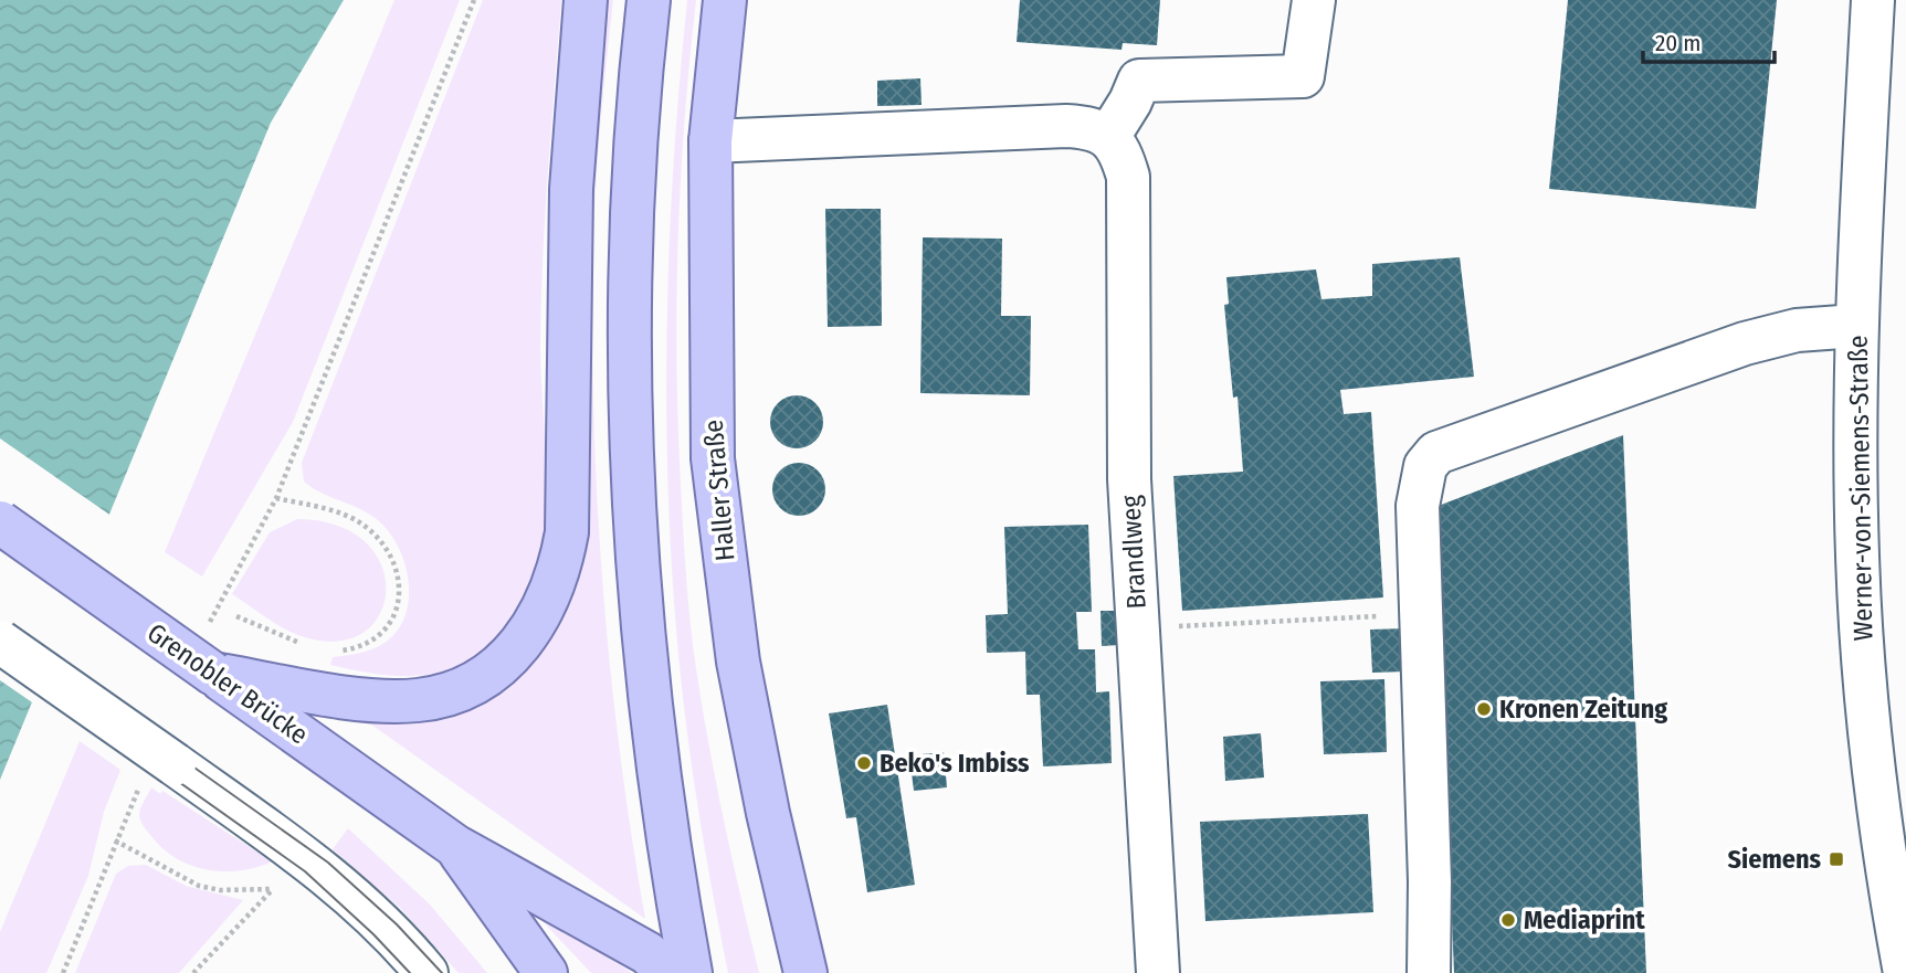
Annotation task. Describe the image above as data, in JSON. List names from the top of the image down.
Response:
{
  "streets": {
    "main road": ["Haller Straße", "Grenobler Brücke"],
    "street": ["Werner-von-Siemens-Straße", "Brandlweg"]
  },
  "places": {
    "other": ["Kronen Zeitung", "Beko's Imbiss", "Mediaprint"],
    "transit": ["Siemens"]
  },
  "scale_bar": "20 m"
}
